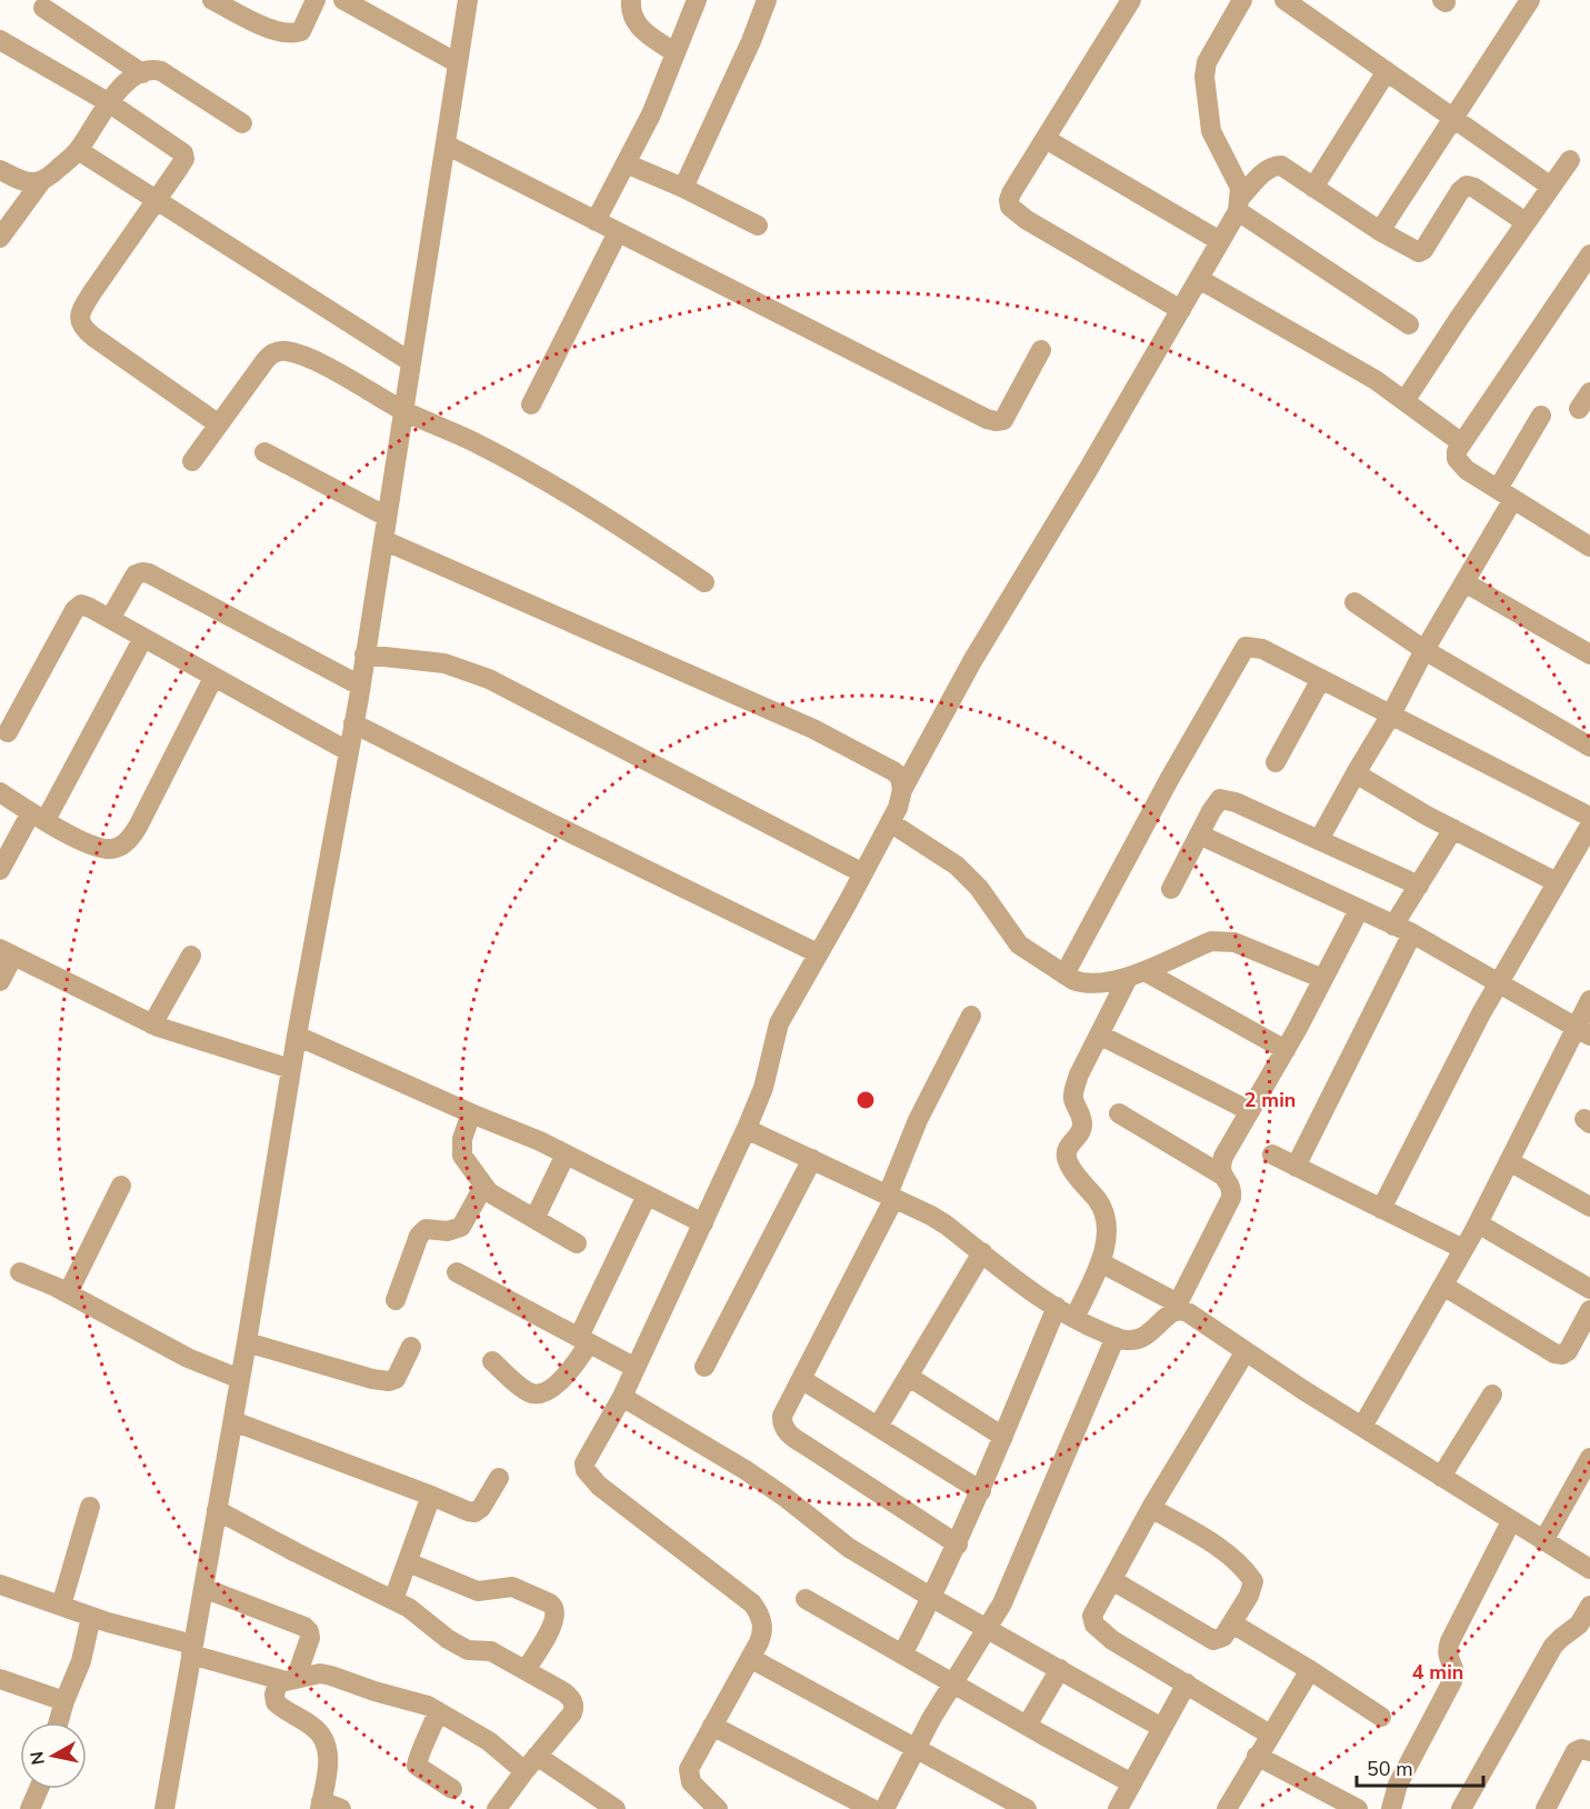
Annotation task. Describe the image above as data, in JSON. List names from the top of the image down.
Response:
{
  "scale_bar": "50 m",
  "north": "left",
  "rings": ["2 min", "4 min"]
}
